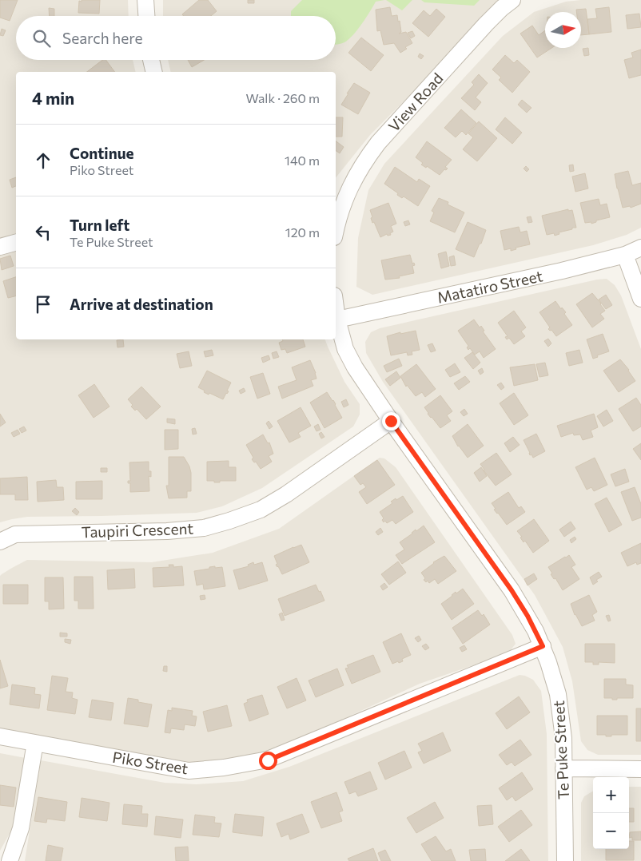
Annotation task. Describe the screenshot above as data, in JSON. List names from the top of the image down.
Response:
{
  "streets": {
    "street": [
      "View Road",
      "Matatiro Street",
      "Taupiri Crescent",
      "Te Puke Street",
      "Piko Street"
    ]
  },
  "crossings": [
    ["Matatiro Street", "Te Puke Street"],
    ["Taupiri Crescent", "Te Puke Street"],
    ["Te Puke Street", "Piko Street"]
  ],
  "north": "right",
  "page": {
    "search": "Search here",
    "heading": ["4 min", "Walk · 260 m"],
    "list": [
      ["Continue", "Piko Street", "140 m"],
      ["Turn left", "Te Puke Street", "120 m"],
      "Arrive at destination"
    ],
    "map_buttons": ["+", "−"]
  }
}
